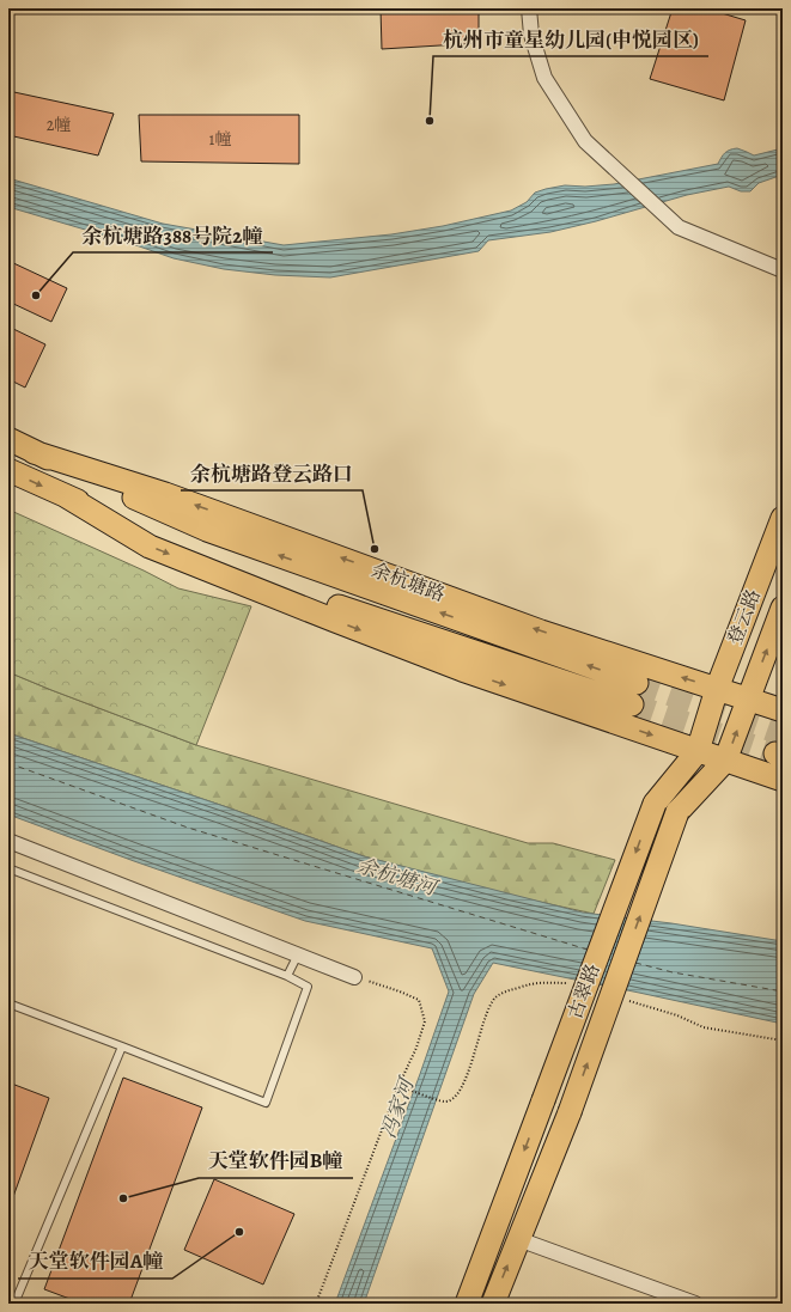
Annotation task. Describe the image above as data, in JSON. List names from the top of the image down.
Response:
{
  "streets": {
    "main road": ["余杭塘路", "登云路", "古翠路"]
  },
  "crossings": [
    ["余杭塘路", "登云路"],
    ["余杭塘路", "古翠路"],
    ["登云路", "古翠路"]
  ],
  "water": ["余杭塘河", "冯家河"],
  "places": [
    "杭州市童星幼儿园(申悦园区)",
    "余杭塘路388号院2幢",
    "余杭塘路登云路口",
    "天堂软件园B幢",
    "天堂软件园A幢"
  ],
  "house_numbers": ["2幢", "1幢"]
}
